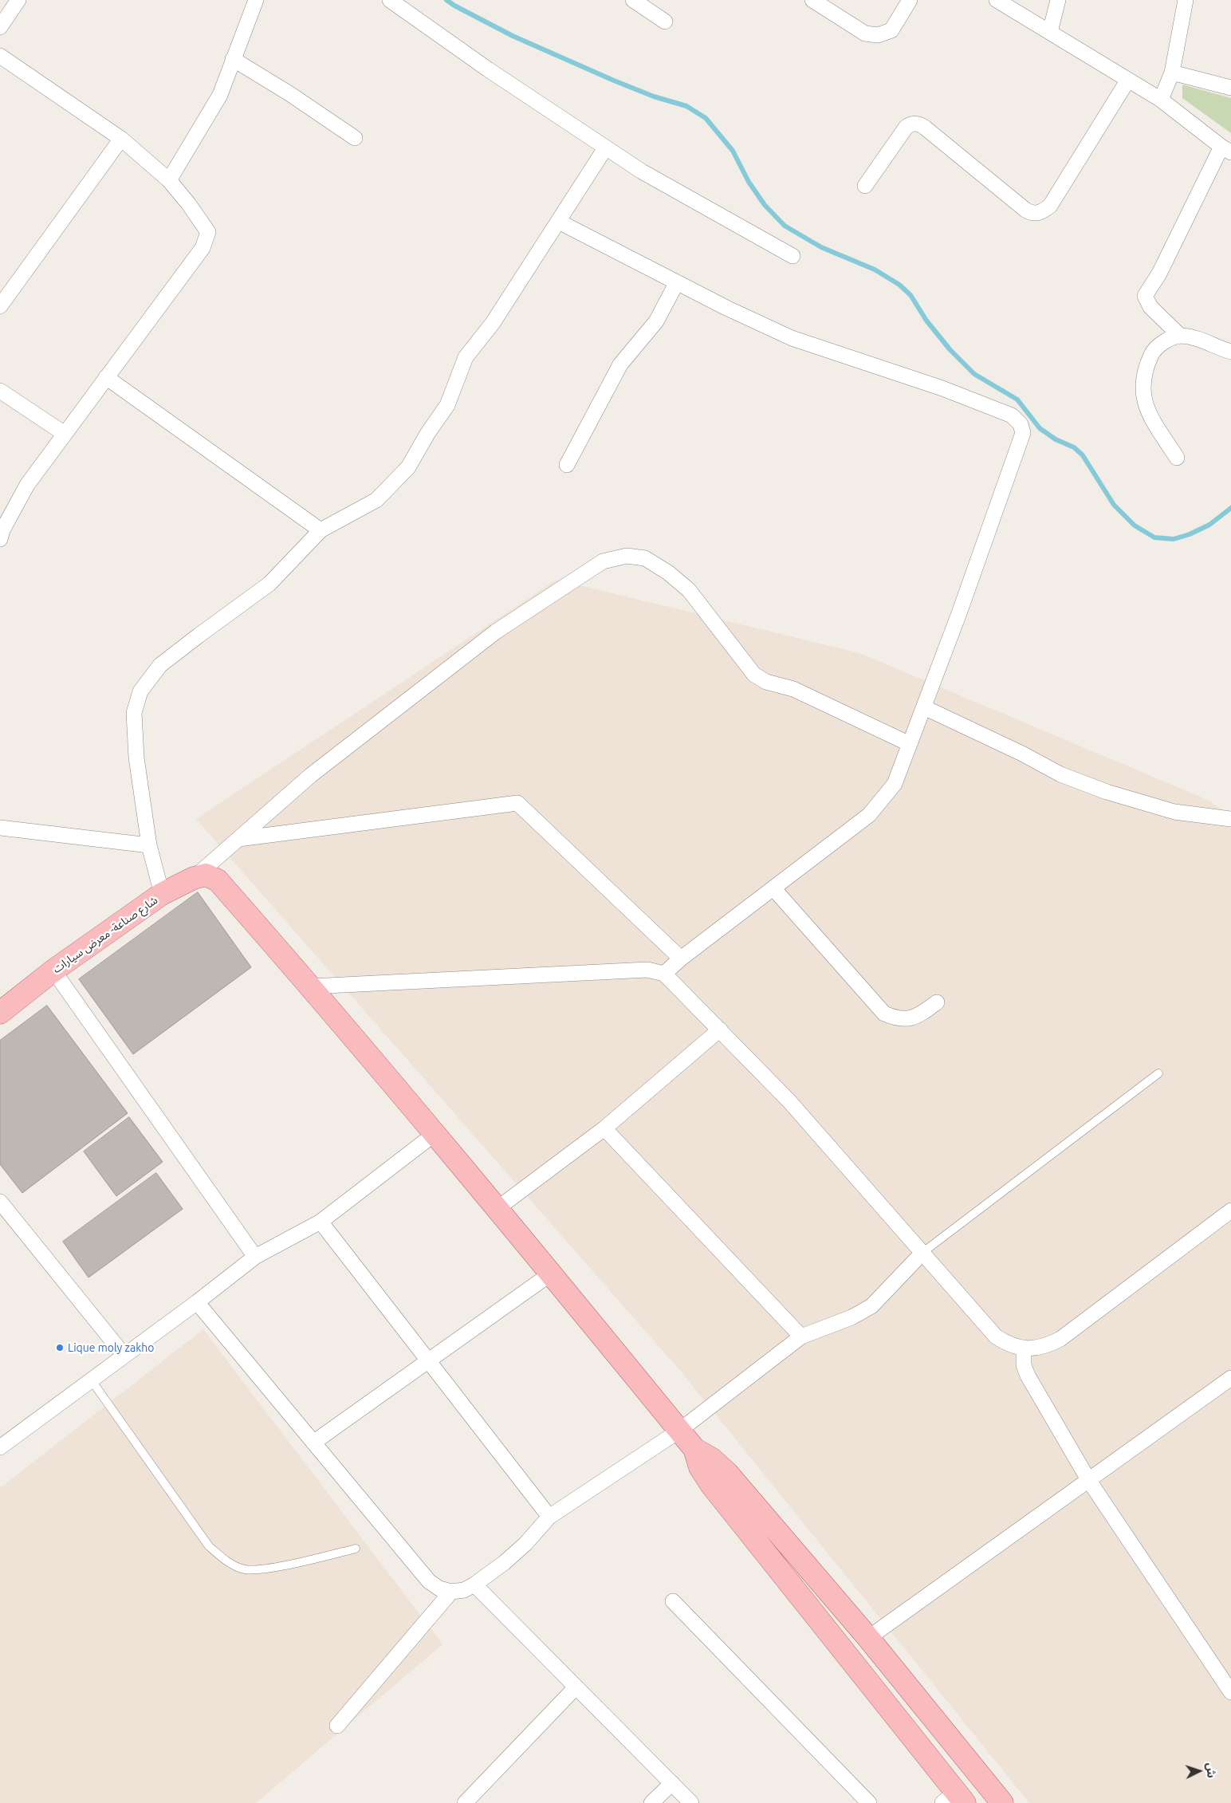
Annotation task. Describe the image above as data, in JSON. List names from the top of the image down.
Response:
{
  "streets": {
    "main road": ["شارع صناعة- معرض سيارات"]
  },
  "places": ["Lique moly zakho"],
  "north": "right"
}
